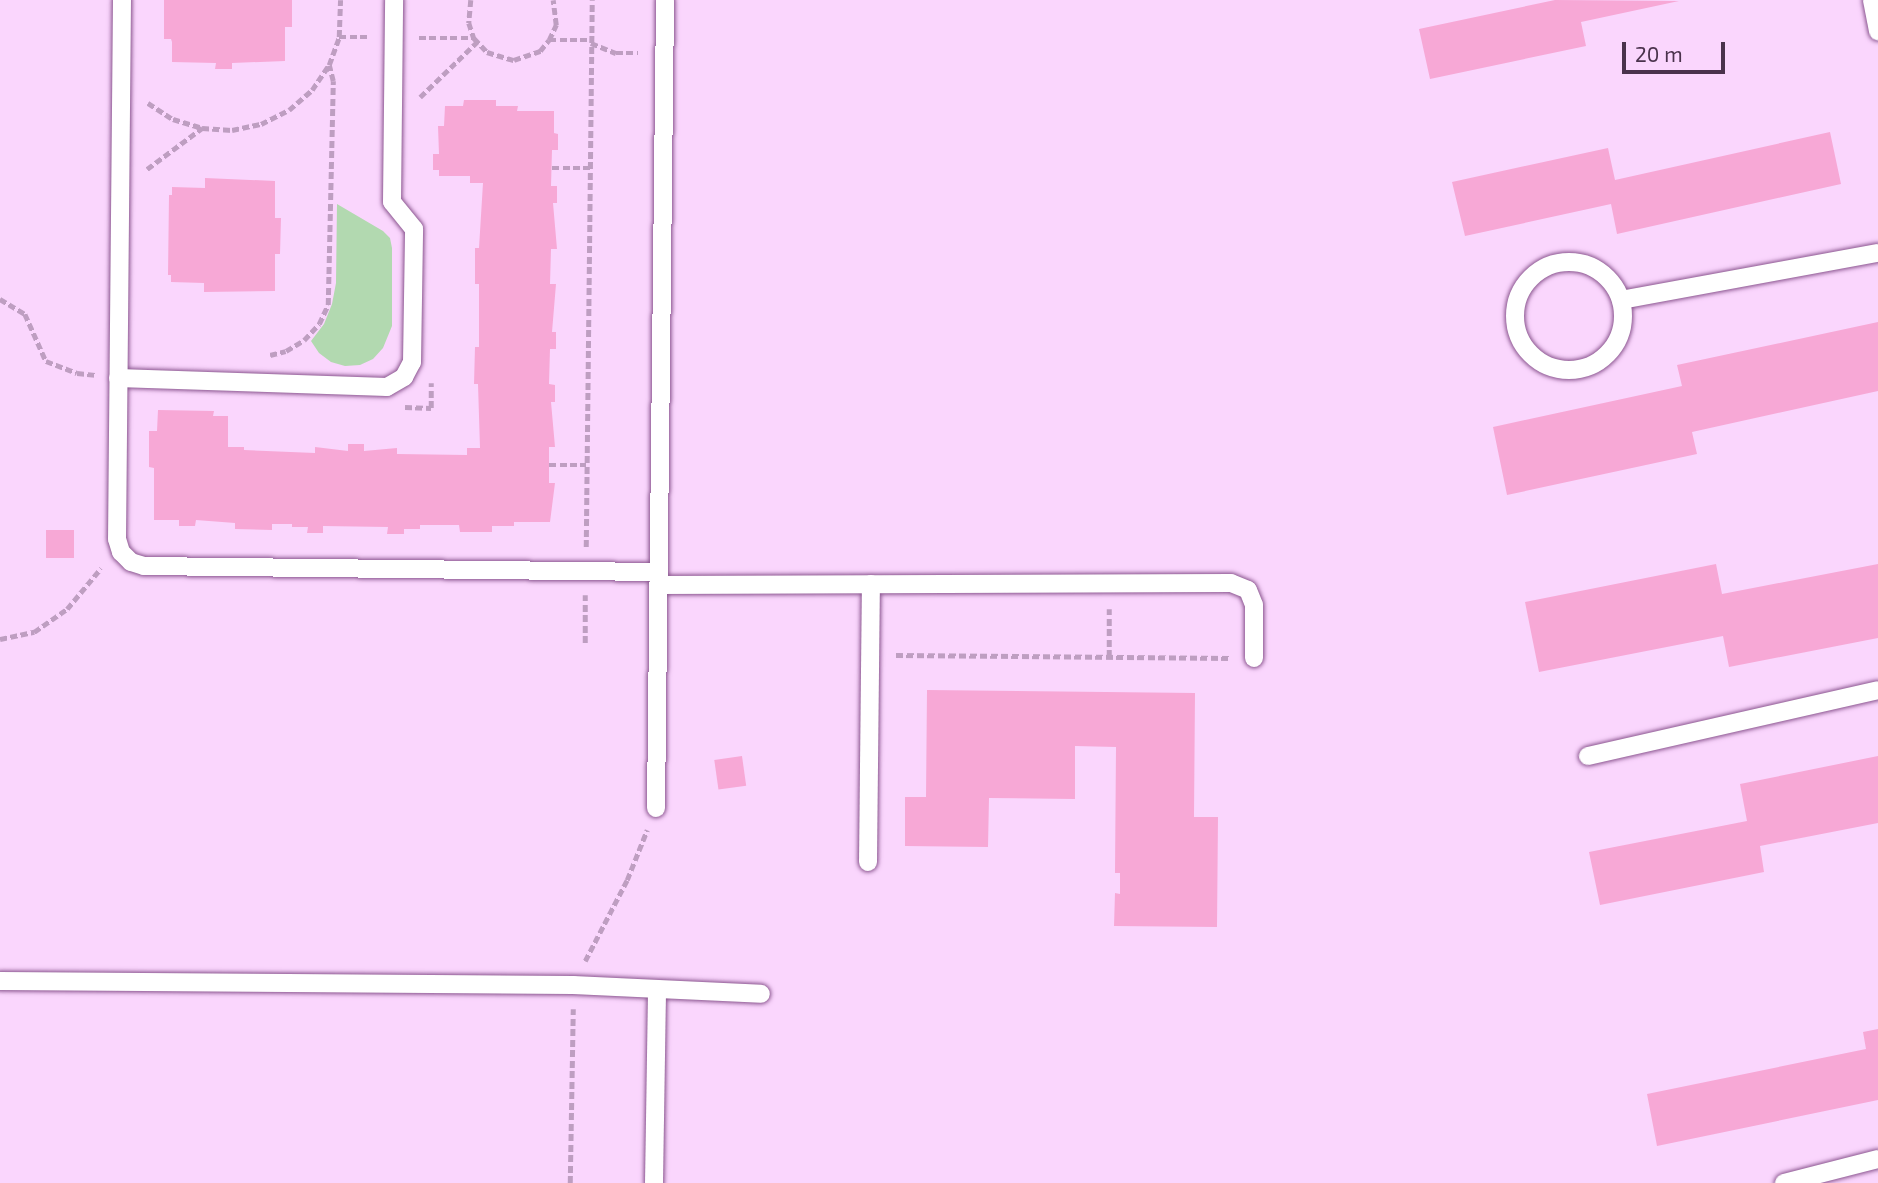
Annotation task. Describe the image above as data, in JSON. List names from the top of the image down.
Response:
{
  "scale_bar": "20 m"
}
